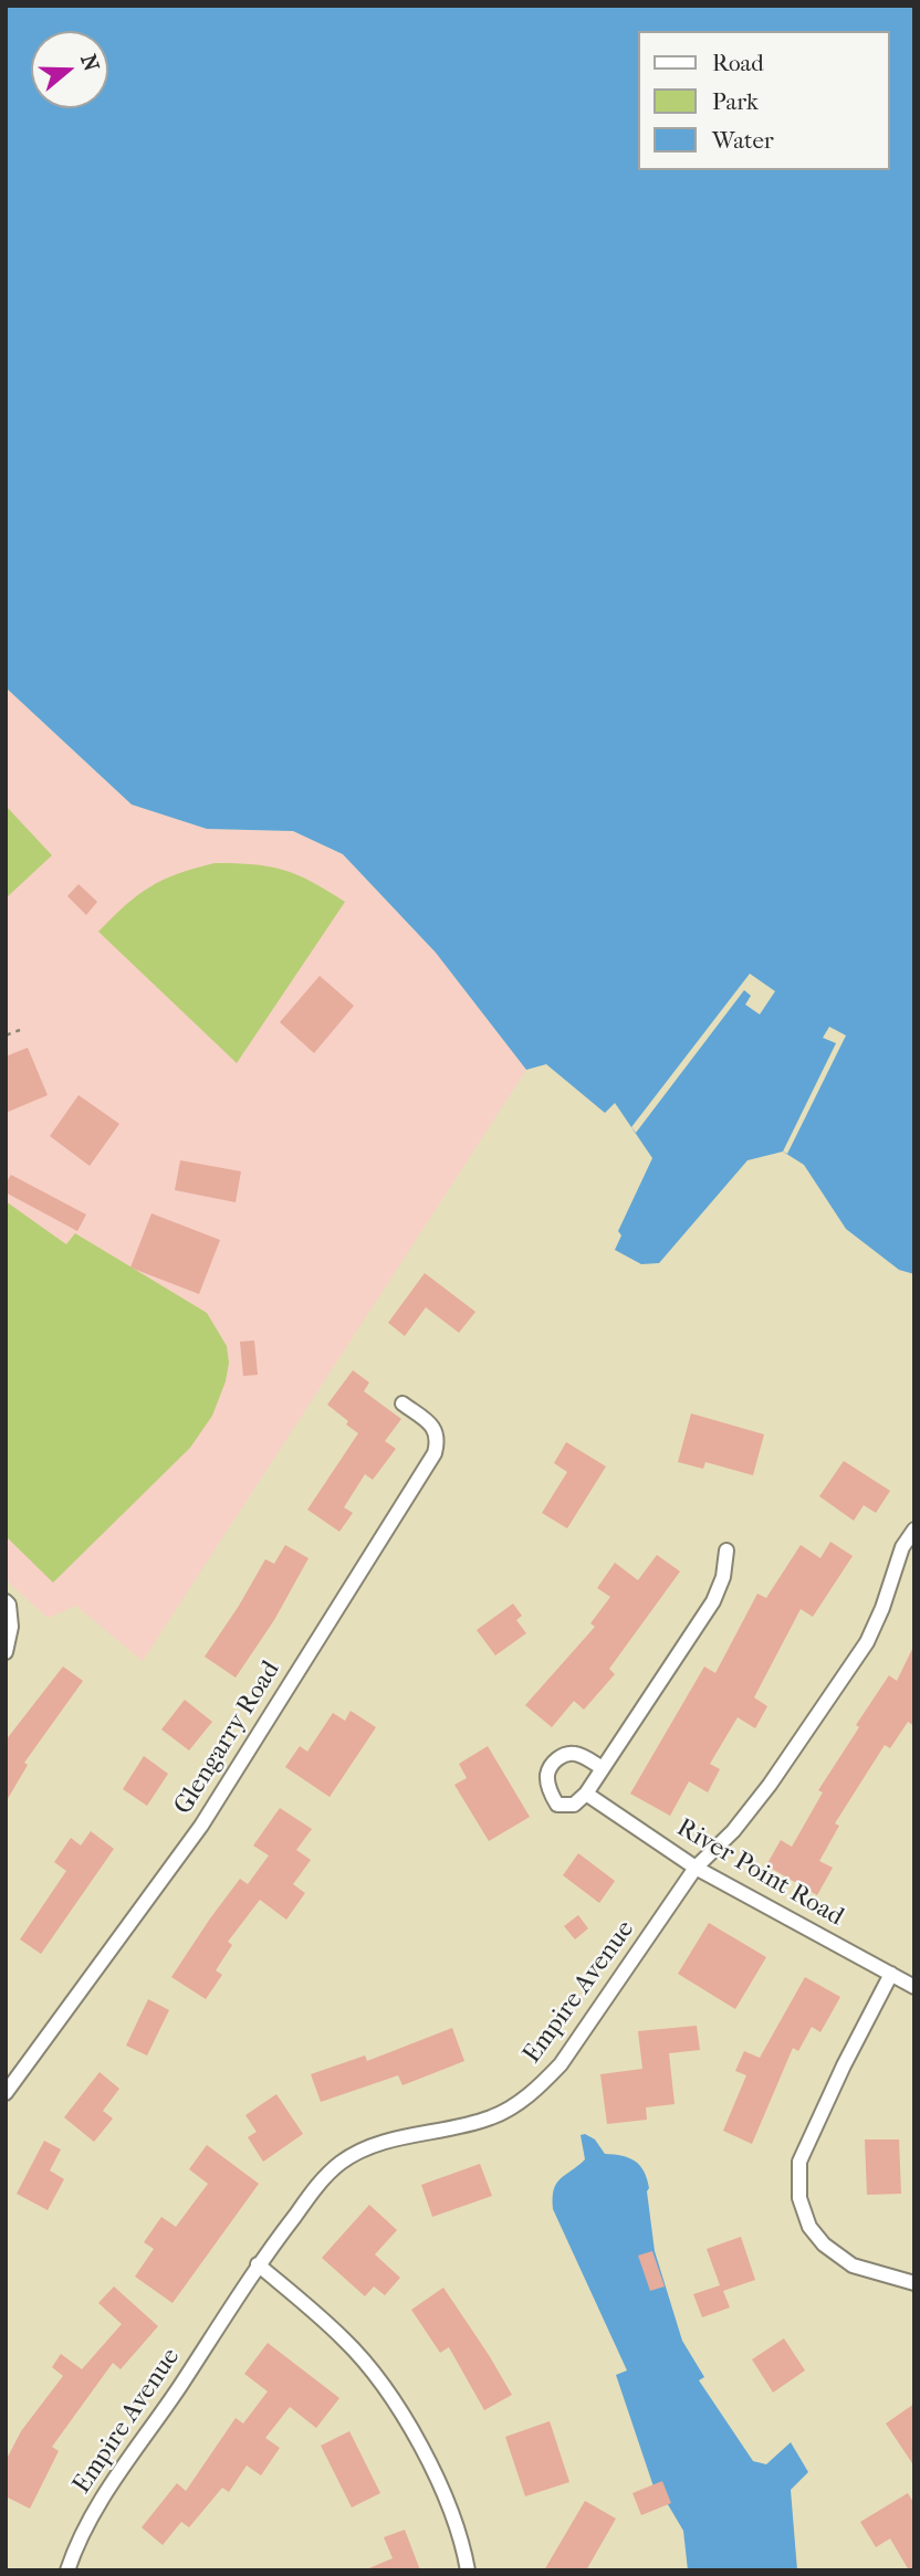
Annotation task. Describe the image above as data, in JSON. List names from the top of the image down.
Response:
{
  "streets": {
    "street": ["Glengarry Road", "River Point Road", "Empire Avenue"]
  },
  "crossings": [
    ["River Point Road", "Empire Avenue"]
  ],
  "legend": ["Road", "Park", "Water"],
  "north": "right"
}
